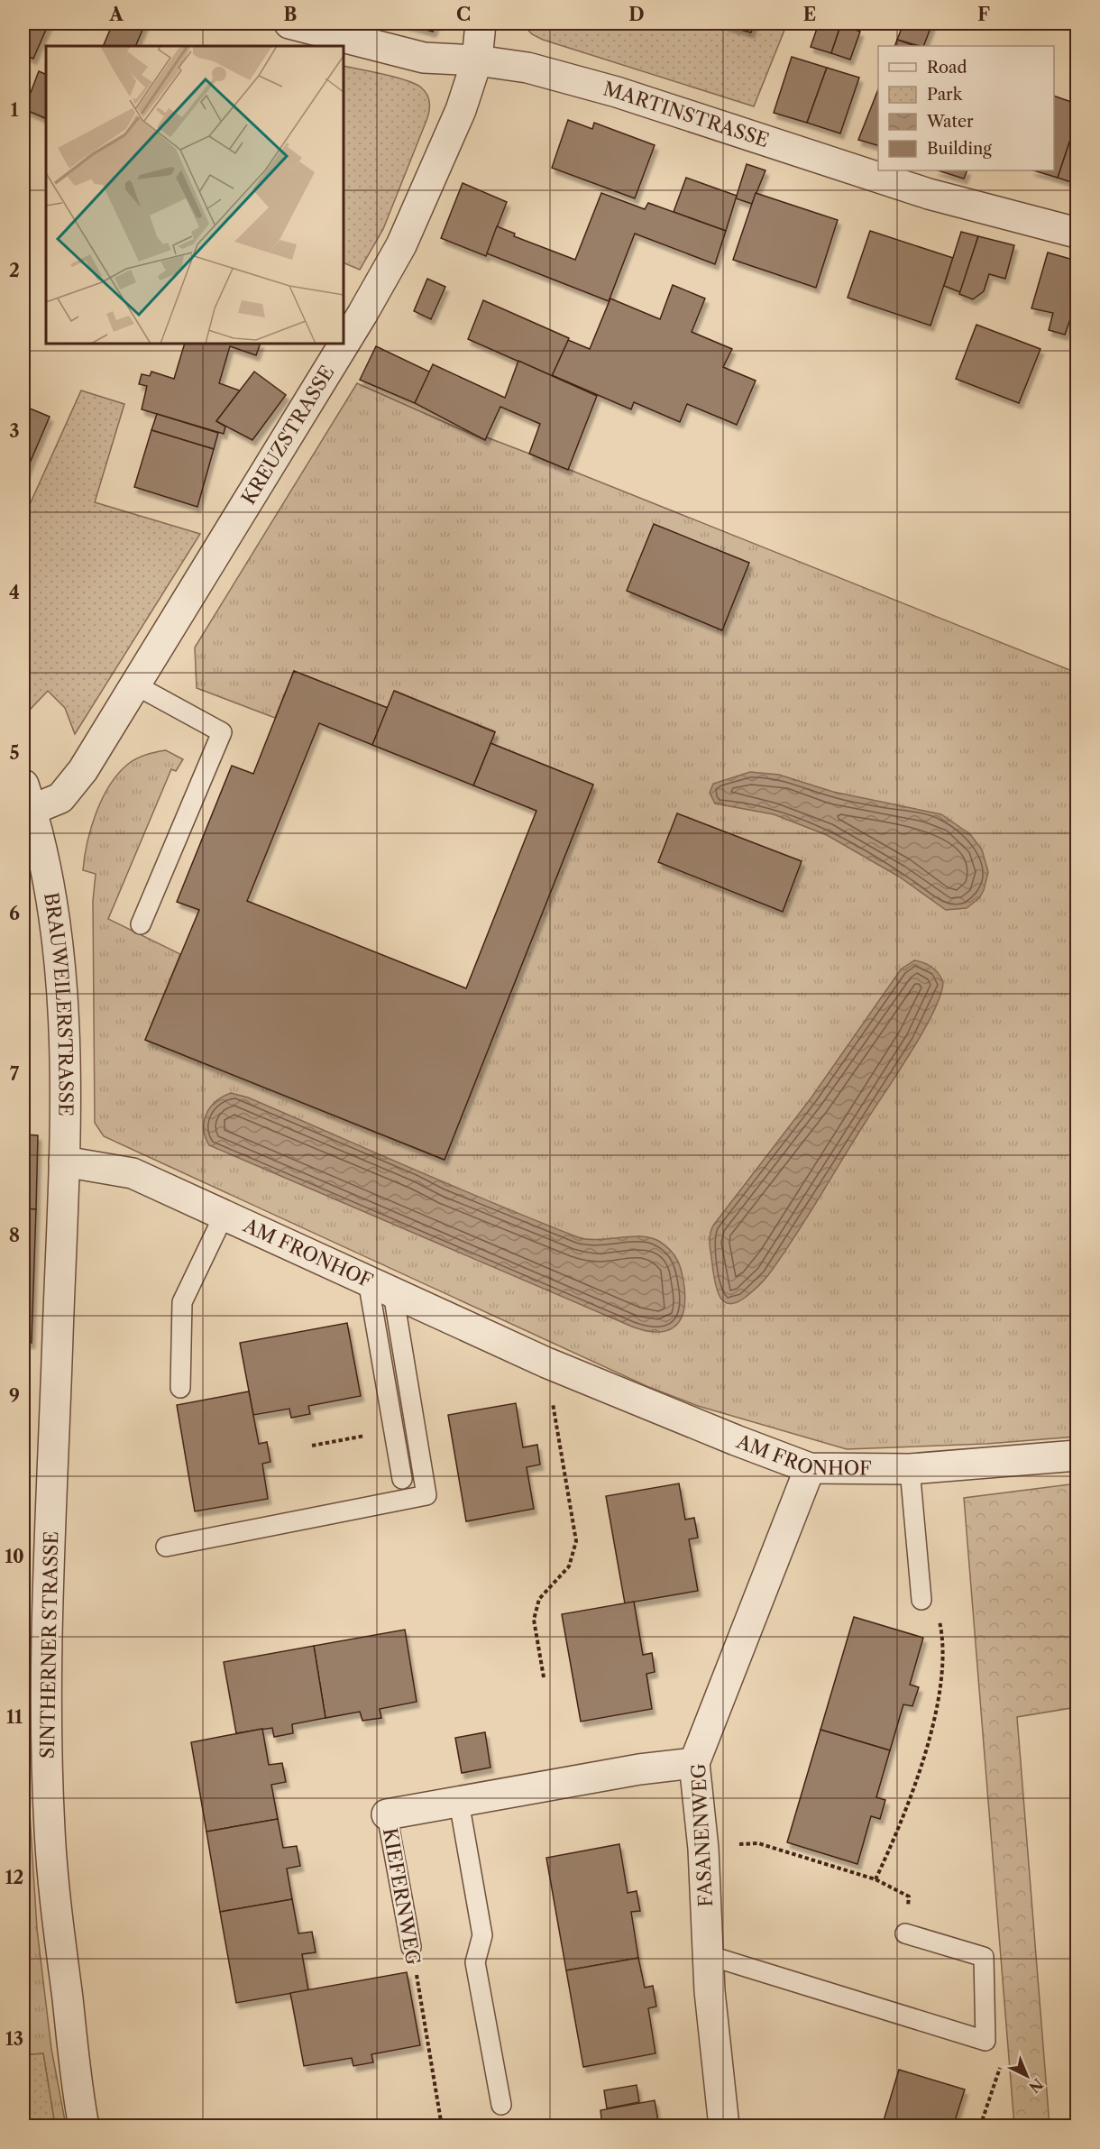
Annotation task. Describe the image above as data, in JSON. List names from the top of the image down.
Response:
{
  "streets": {
    "street": [
      "MARTINSTRASSE",
      "KREUZSTRASSE",
      "BRAUWEILERSTRASSE",
      "AM FRONHOF",
      "SINTHERNER STRASSE",
      "FASANENWEG",
      "KIEFERNWEG"
    ]
  },
  "crossings": [
    ["MARTINSTRASSE", "KREUZSTRASSE"],
    ["KREUZSTRASSE", "BRAUWEILERSTRASSE"],
    ["BRAUWEILERSTRASSE", "AM FRONHOF"],
    ["BRAUWEILERSTRASSE", "SINTHERNER STRASSE"],
    ["AM FRONHOF", "SINTHERNER STRASSE"],
    ["AM FRONHOF", "FASANENWEG"],
    ["FASANENWEG", "KIEFERNWEG"]
  ],
  "legend": [
    "Road",
    "Park",
    "Water",
    "Building"
  ],
  "north": "bottom right",
  "grid": {
    "columns": [
      "A",
      "B",
      "C",
      "D",
      "E",
      "F"
    ],
    "rows": [
      "1",
      "2",
      "3",
      "4",
      "5",
      "6",
      "7",
      "8",
      "9",
      "10",
      "11",
      "12",
      "13"
    ]
  }
}
